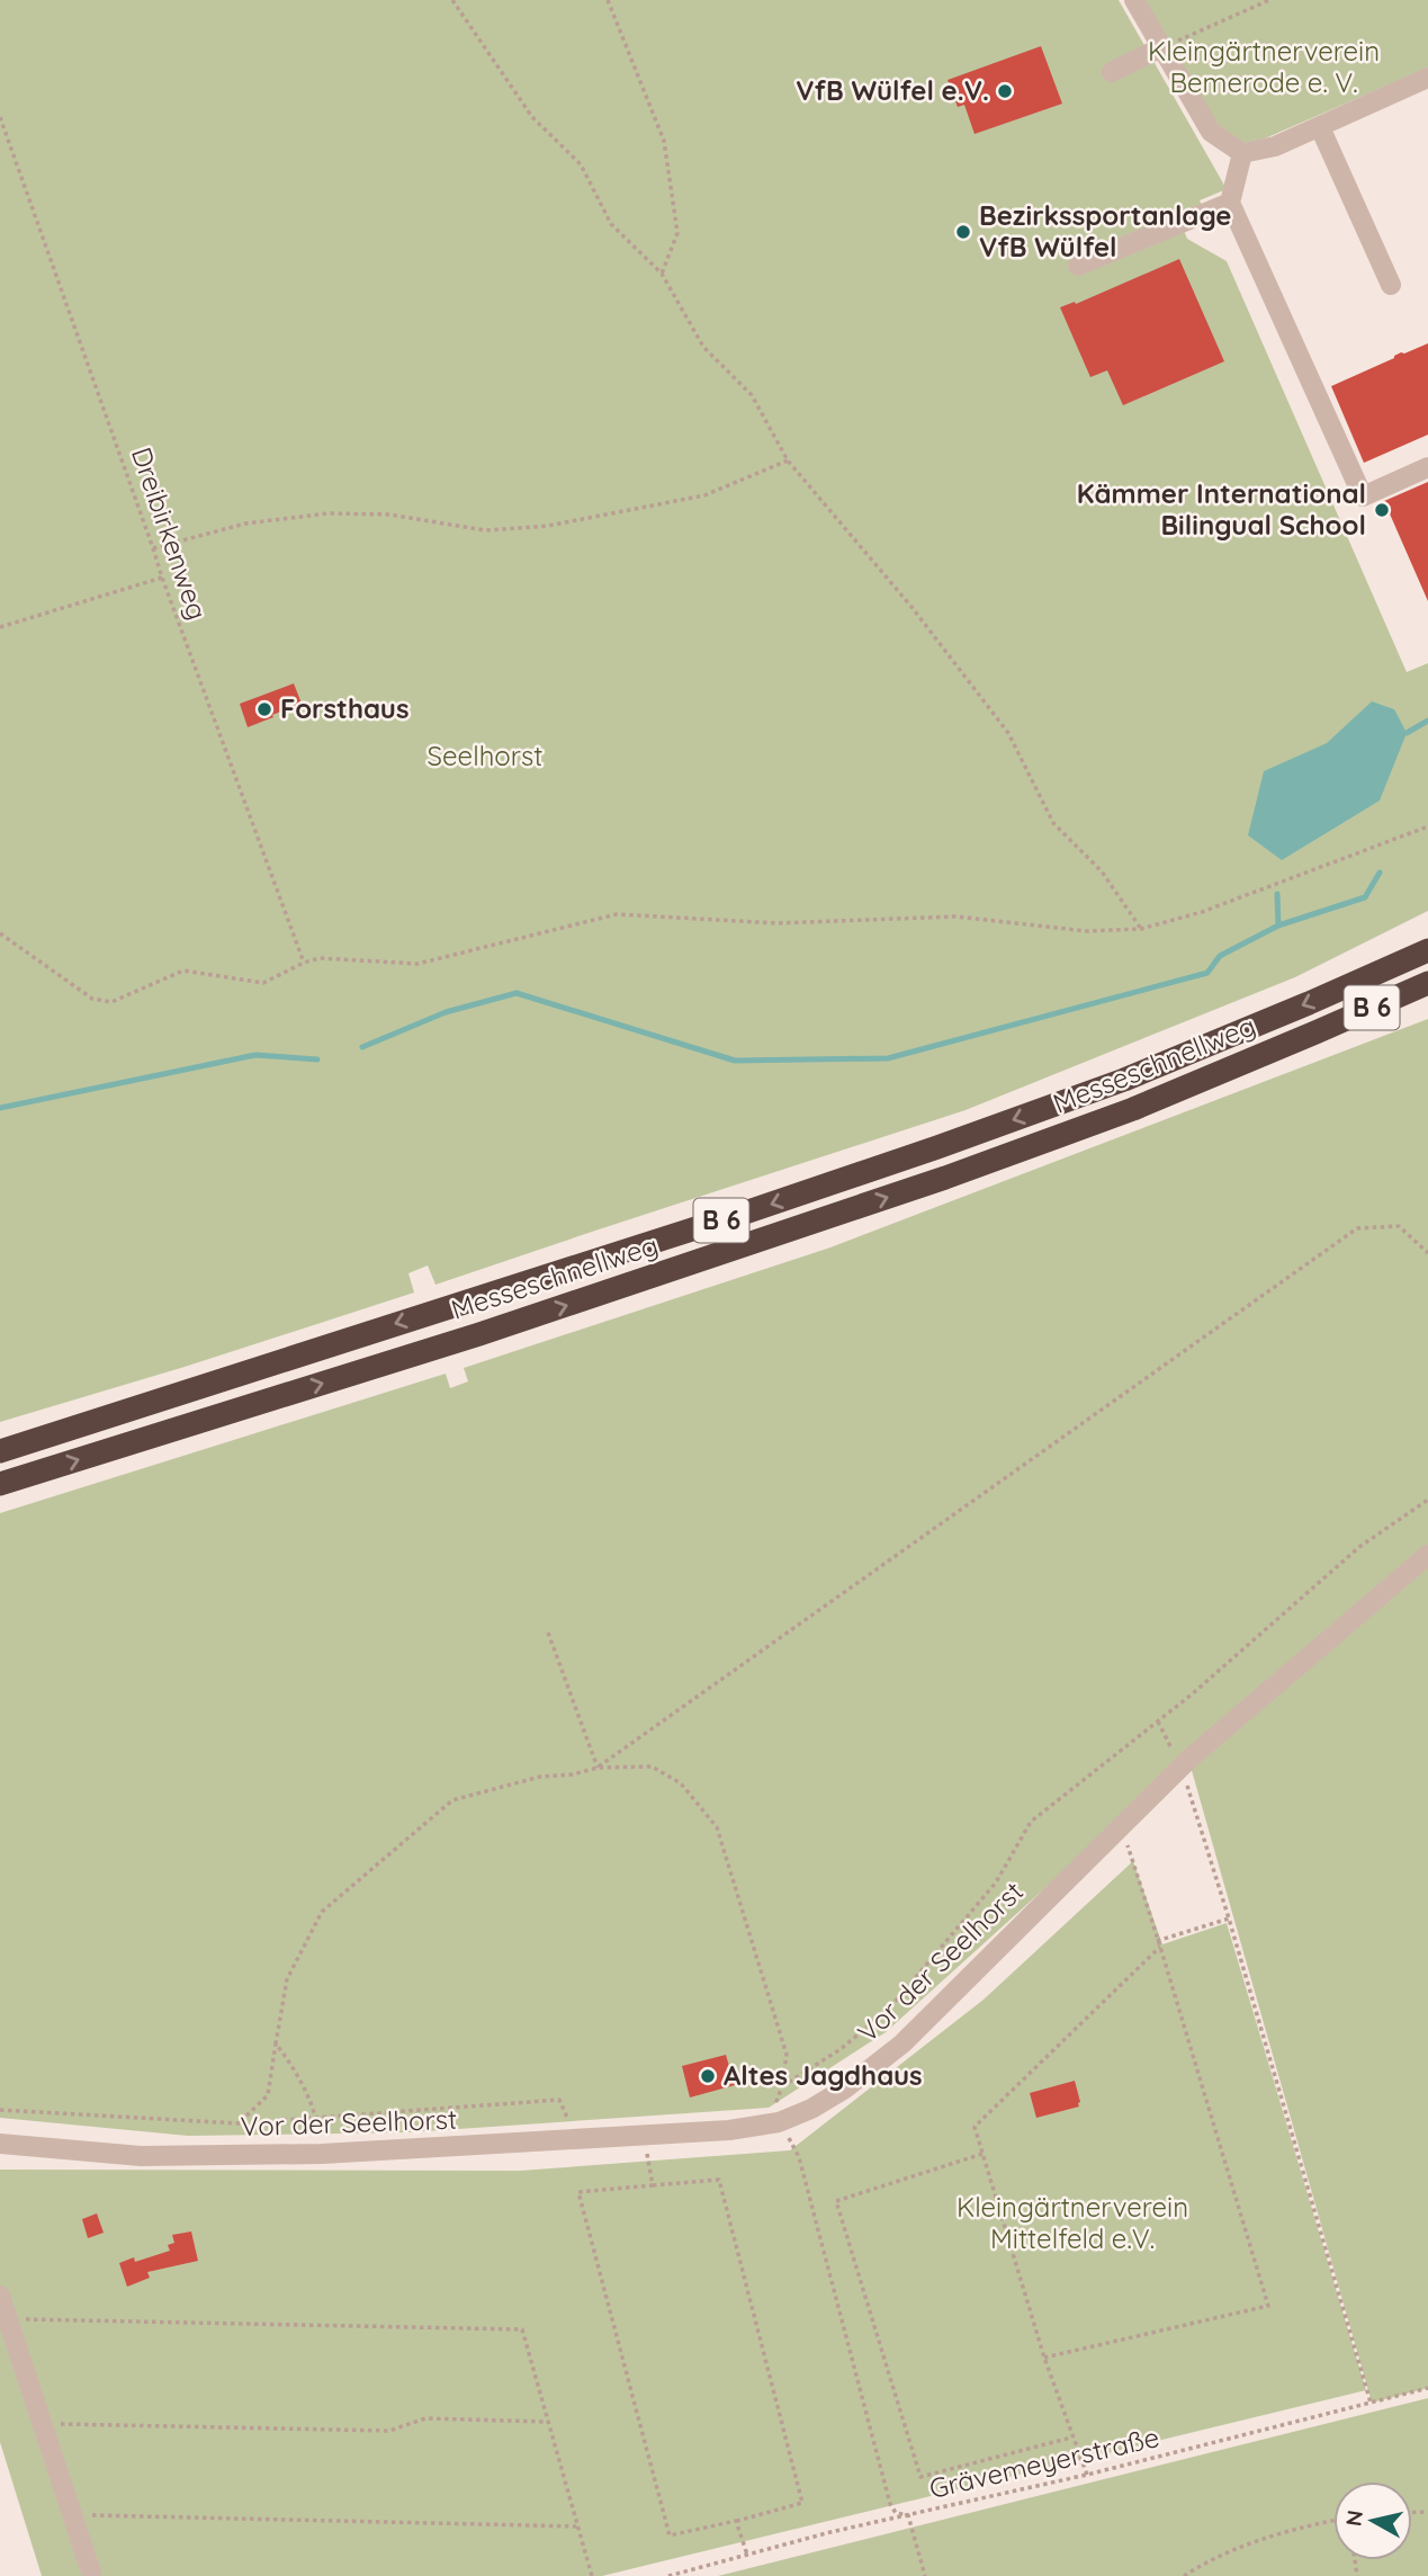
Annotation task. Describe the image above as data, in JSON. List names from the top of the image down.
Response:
{
  "streets": {
    "highway": ["B 6", "Messeschnellweg"],
    "street": ["Vor der Seelhorst"],
    "path": ["Dreibirkenweg", "Grävemeyerstraße"]
  },
  "parks": ["Kleingärtnerverein Bemerode e. V.", "Seelhorst", "Kleingärtnerverein Mittelfeld e.V."],
  "places": [
    "VfB Wülfel e.V.",
    "Bezirkssportanlage VfB Wülfel",
    "Kämmer International Bilingual School",
    "Forsthaus",
    "Altes Jagdhaus"
  ],
  "north": "left"
}
